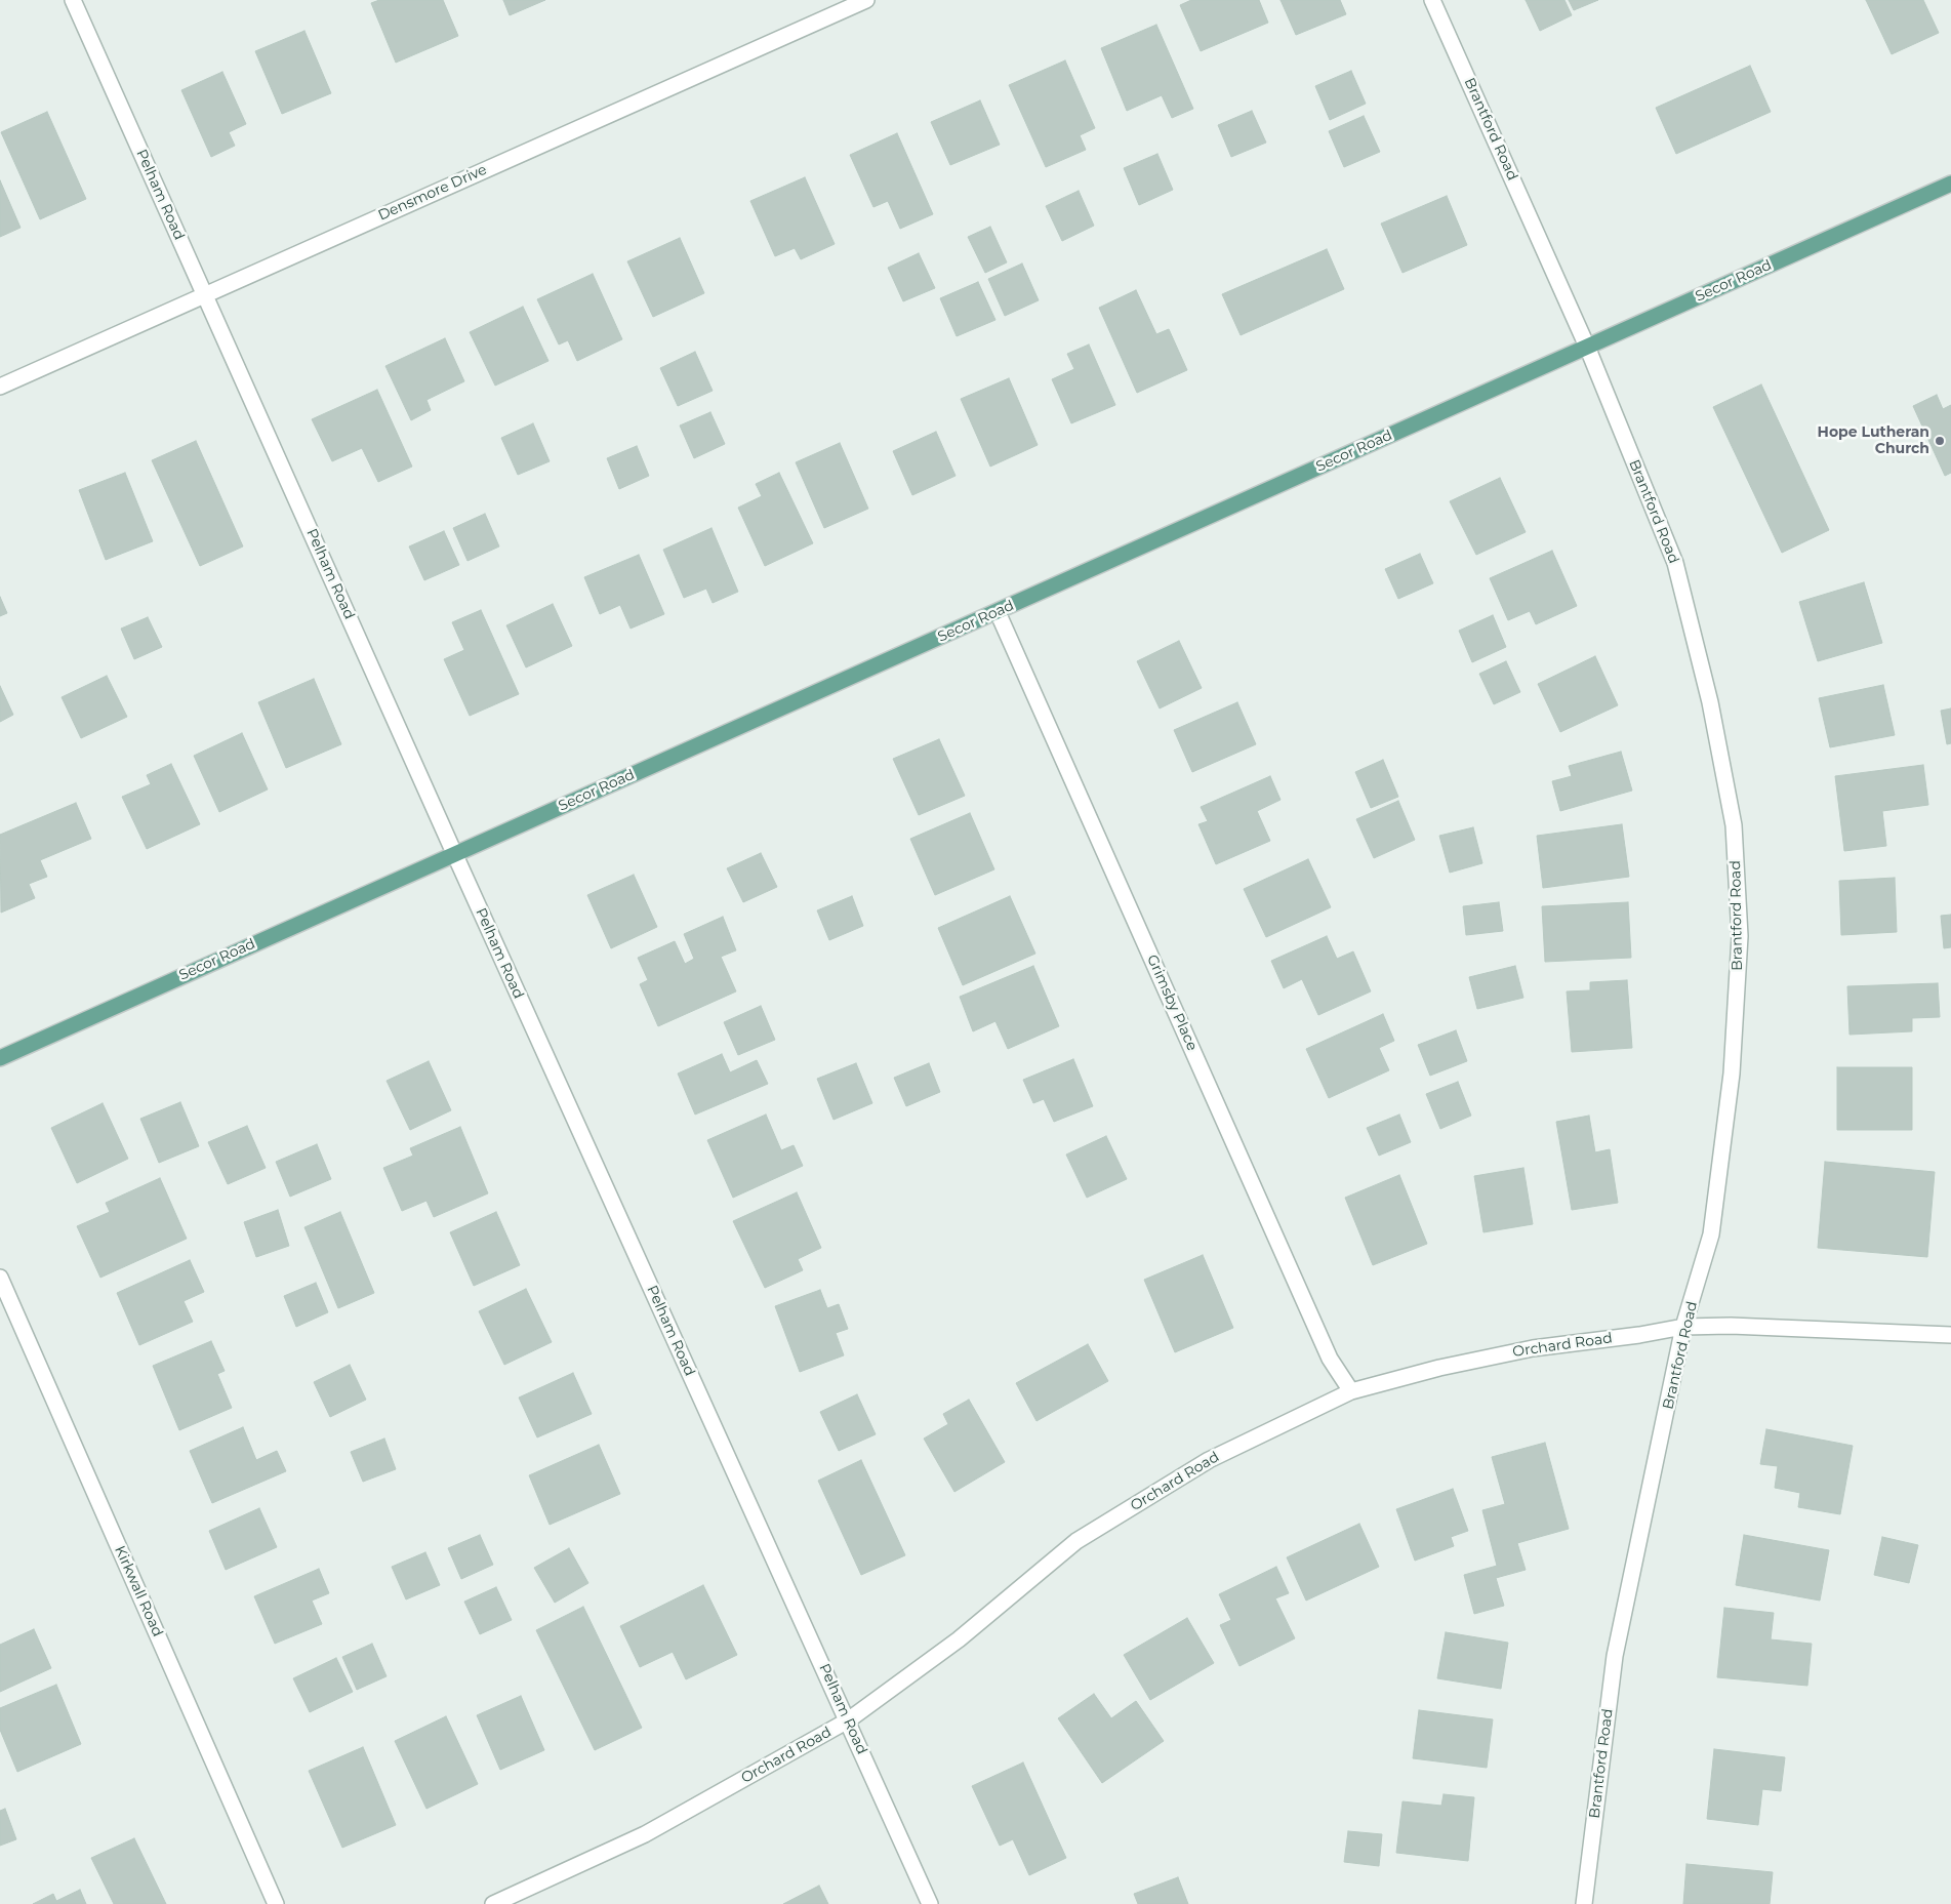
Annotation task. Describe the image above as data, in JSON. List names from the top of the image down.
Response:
{
  "streets": {
    "main road": ["Secor Road"],
    "street": [
      "Brantford Road",
      "Densmore Drive",
      "Pelham Road",
      "Grimsby Place",
      "Orchard Road",
      "Kirkwall Road"
    ]
  },
  "crossings": [
    ["Brantford Road", "Secor Road"],
    ["Brantford Road", "Orchard Road"],
    ["Densmore Drive", "Pelham Road"],
    ["Pelham Road", "Secor Road"],
    ["Pelham Road", "Orchard Road"],
    ["Secor Road", "Grimsby Place"],
    ["Grimsby Place", "Orchard Road"]
  ],
  "places": ["Hope Lutheran Church"]
}
